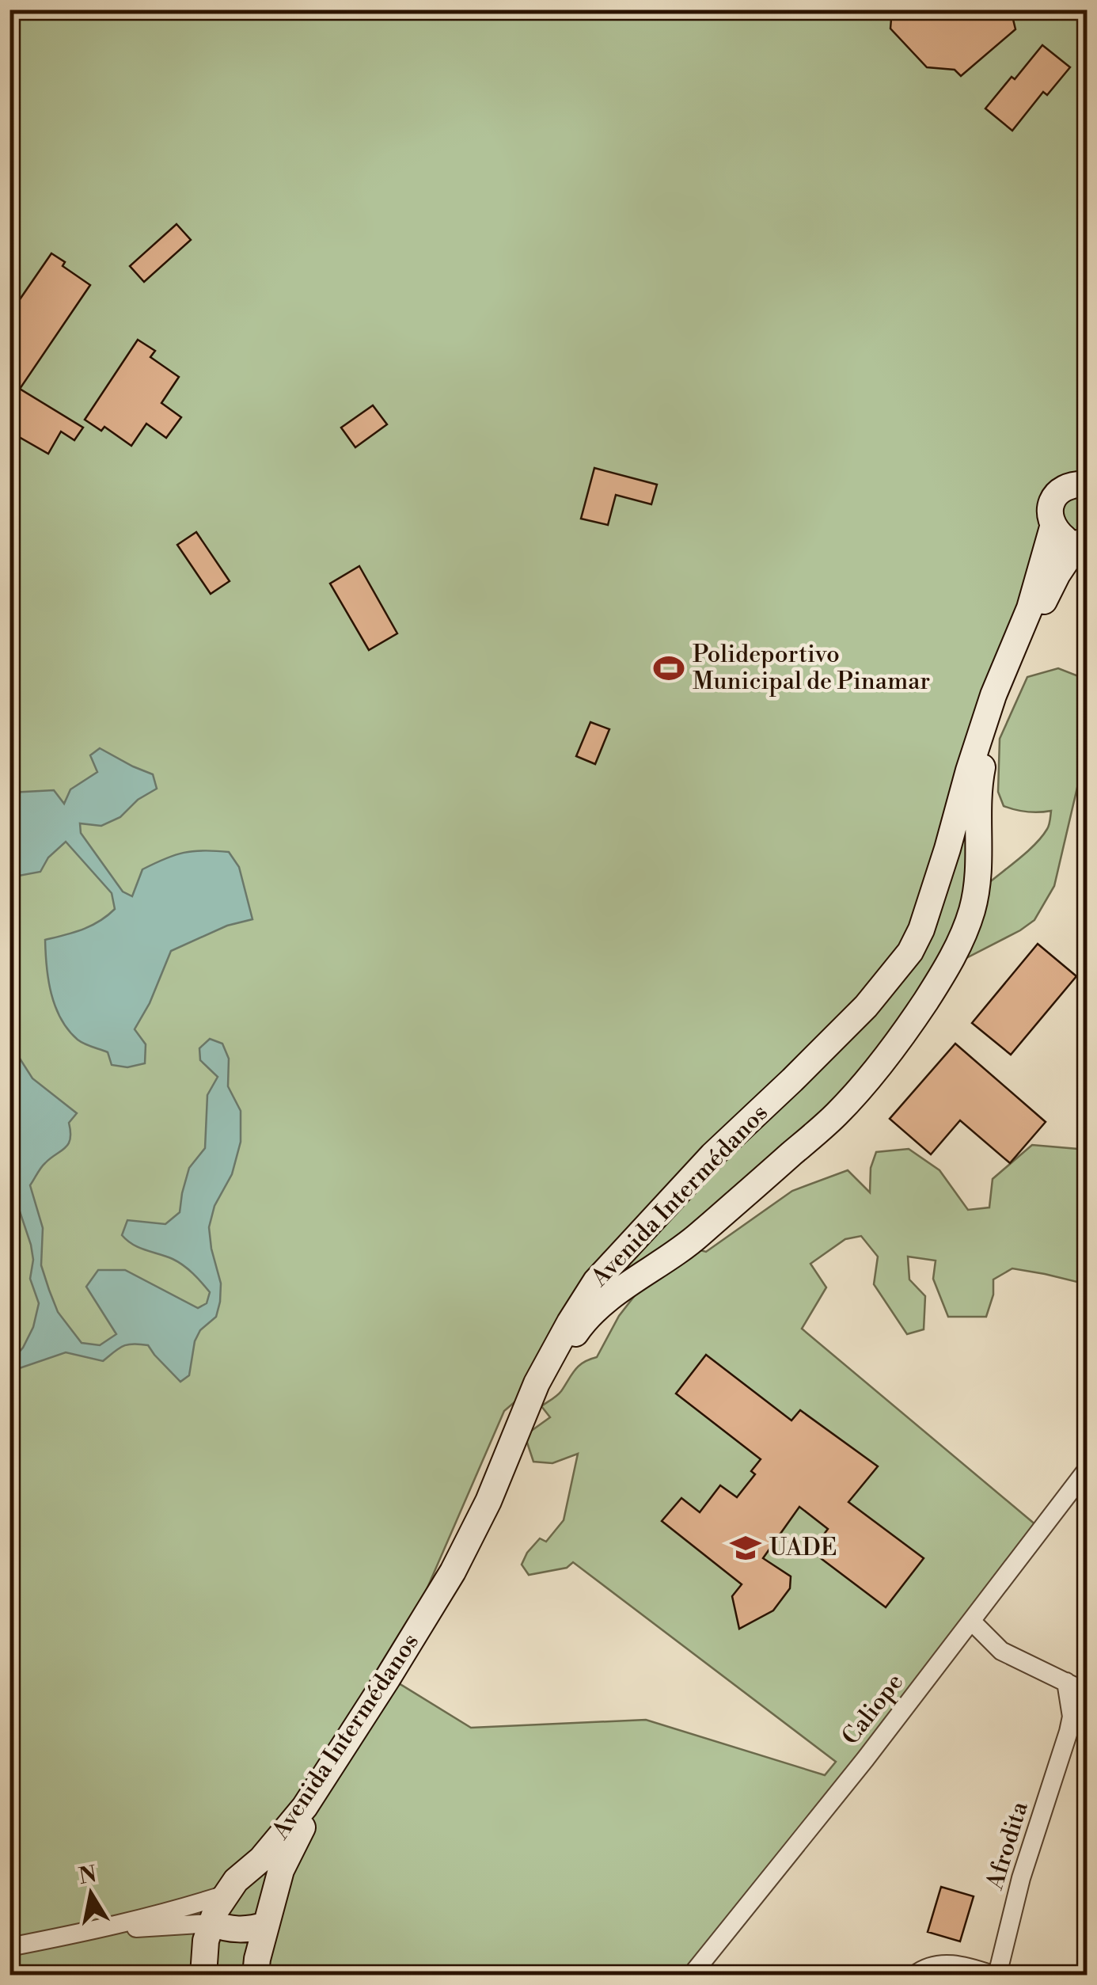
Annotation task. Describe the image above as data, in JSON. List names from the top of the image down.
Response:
{
  "streets": {
    "main road": ["Avenida Intermédanos"],
    "street": ["Caliope", "Afrodita"]
  },
  "places": {
    "sports": ["Polideportivo Municipal de Pinamar"],
    "school or university": ["UADE"]
  },
  "north": "top"
}
